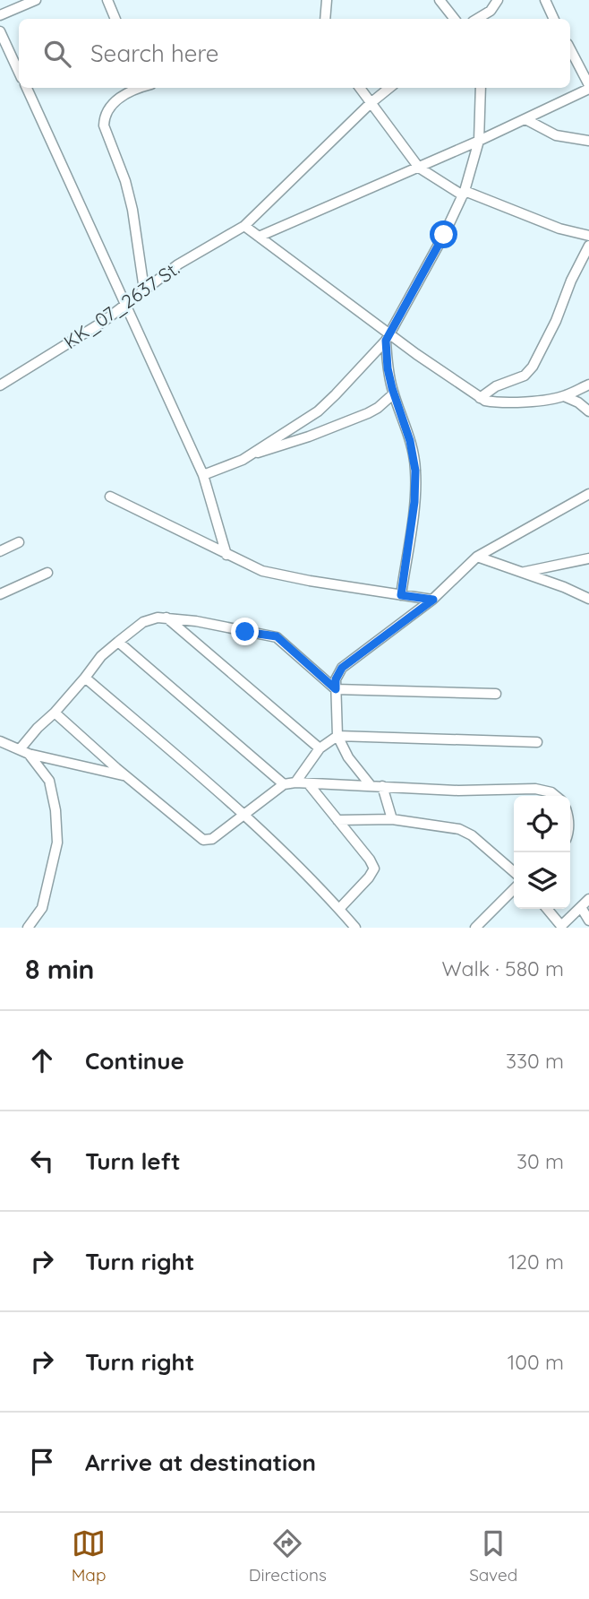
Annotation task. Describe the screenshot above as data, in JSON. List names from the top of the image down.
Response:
{
  "streets": {
    "street": ["KK_07_2637 St."]
  },
  "page": {
    "search": "Search here",
    "heading": ["8 min", "Walk · 580 m"],
    "list": [
      ["Continue", "330 m"],
      ["Turn left", "30 m"],
      ["Turn right", "120 m"],
      ["Turn right", "100 m"],
      "Arrive at destination"
    ],
    "nav": ["Map", "Directions", "Saved"]
  }
}
